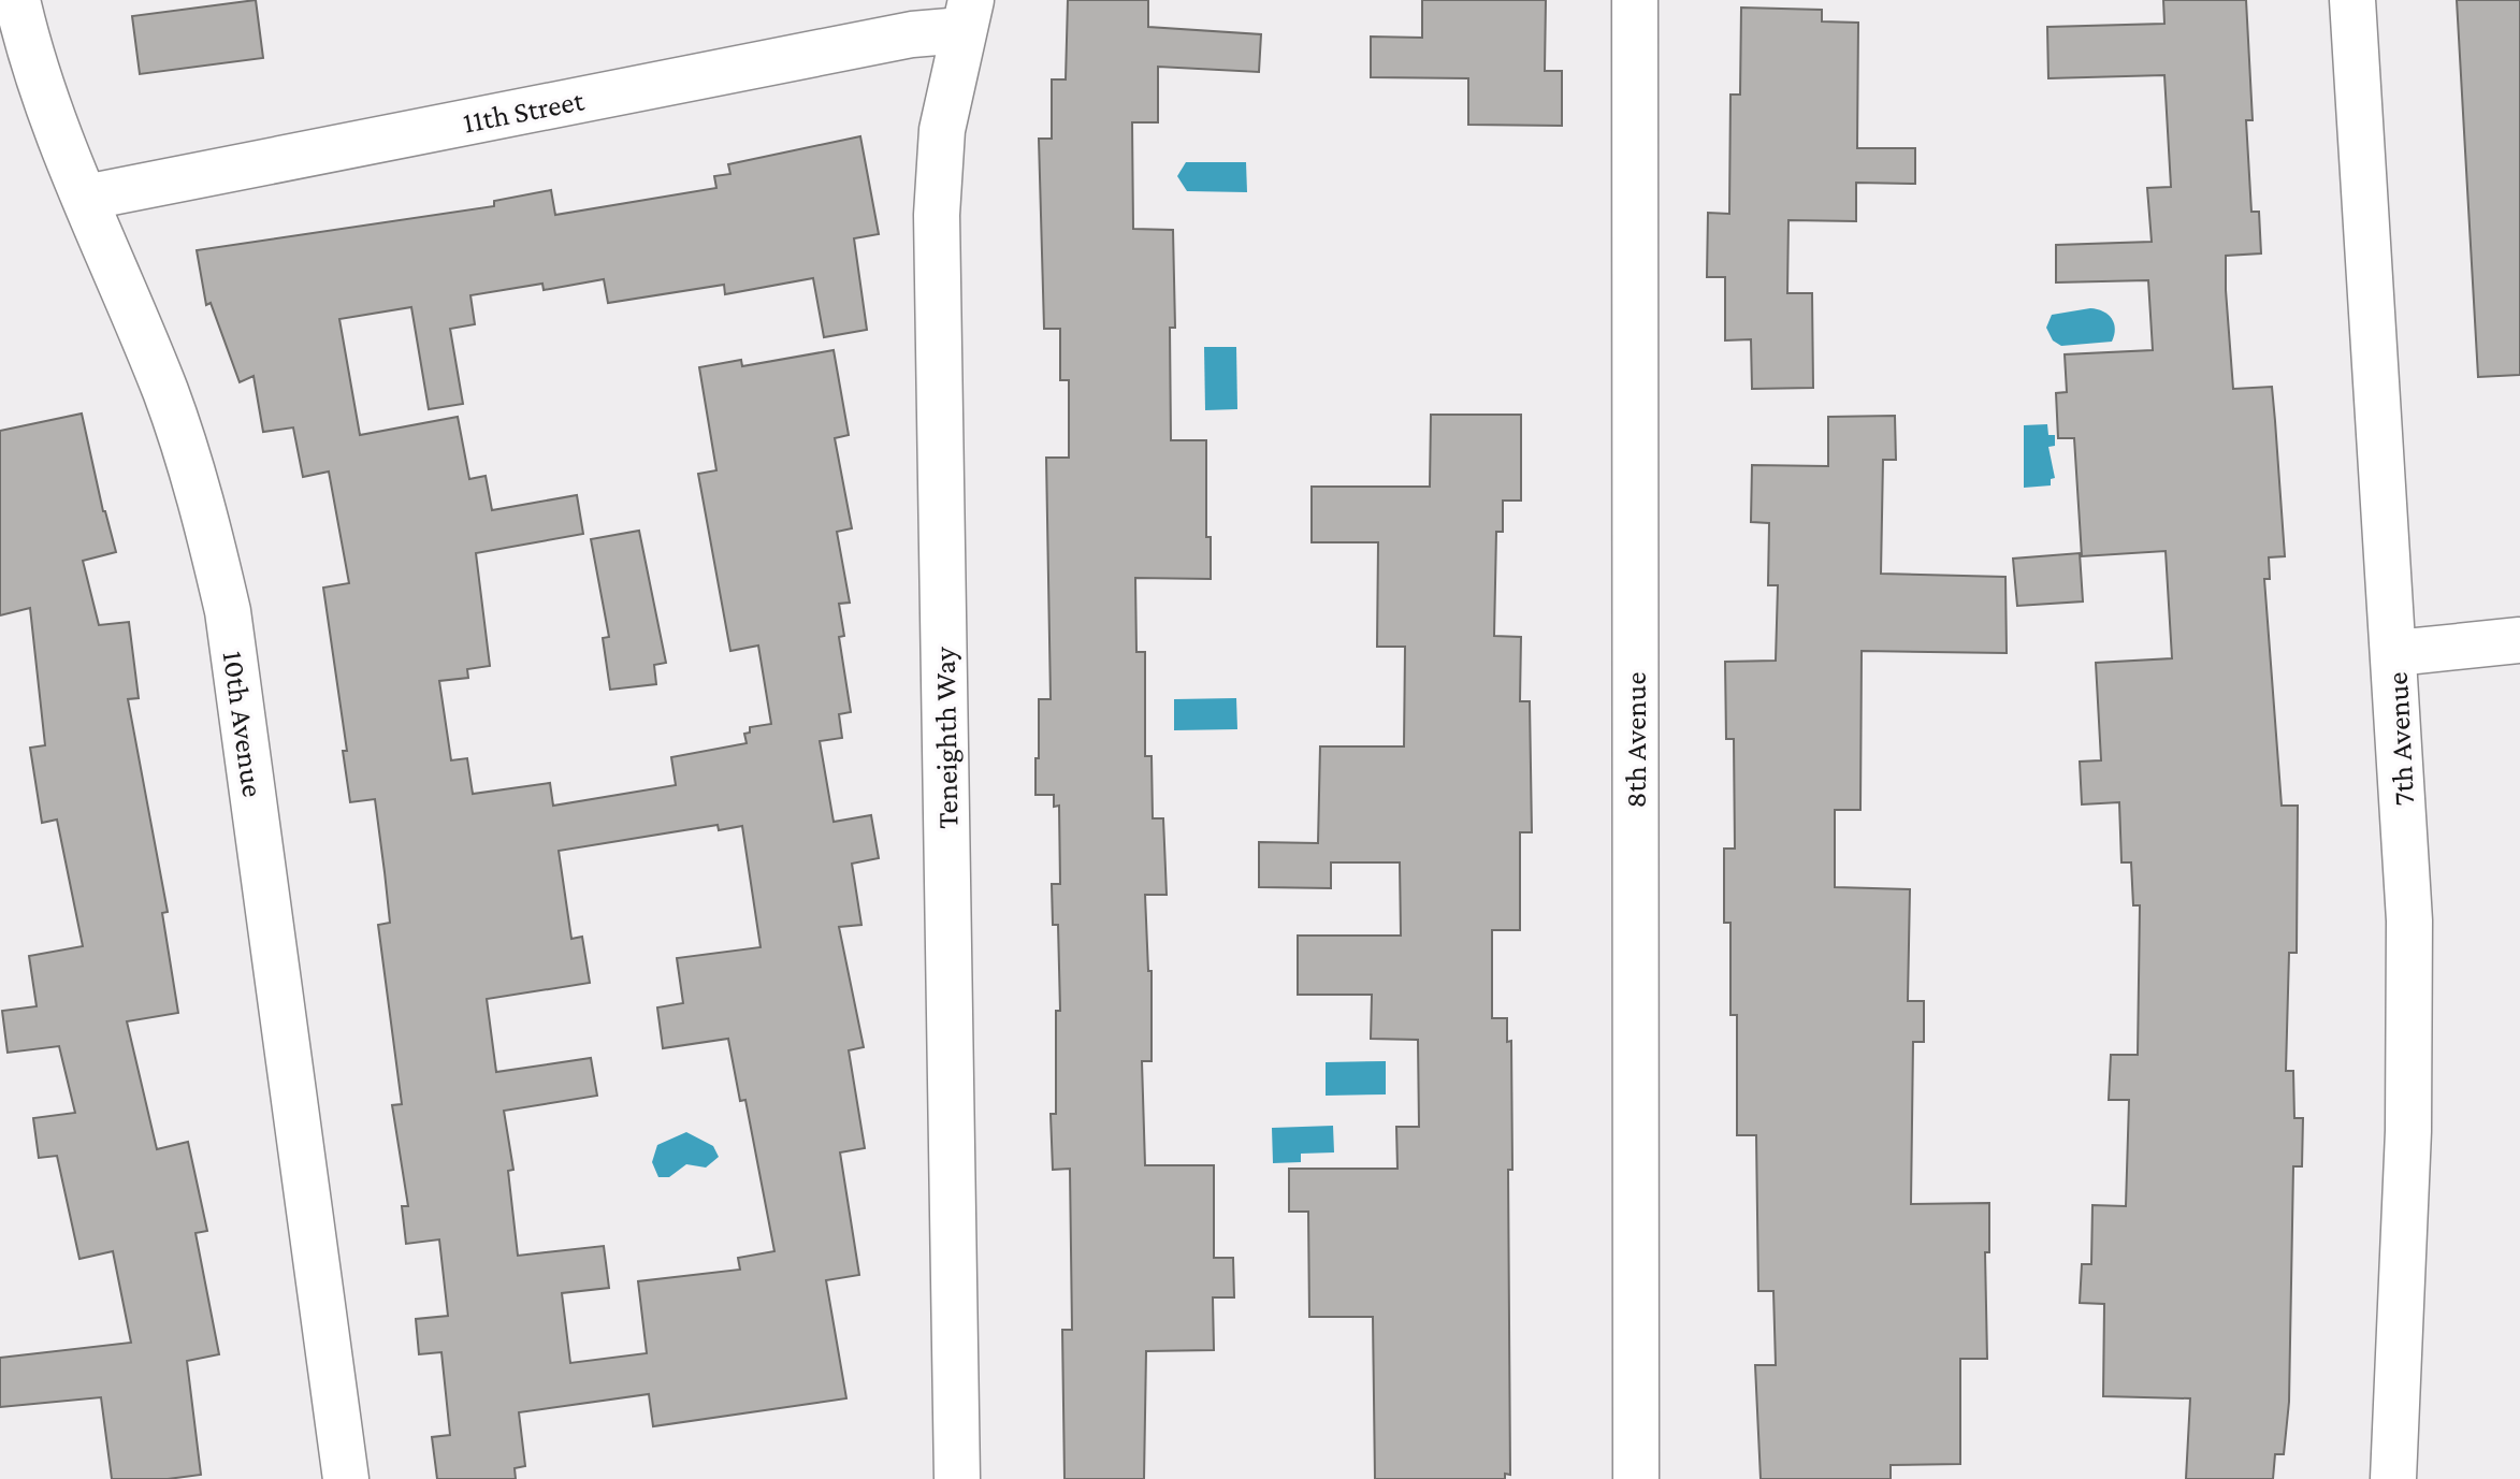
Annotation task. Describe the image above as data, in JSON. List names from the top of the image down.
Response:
{
  "streets": {
    "street": [
      "11th Street",
      "10th Avenue",
      "Teneighth Way",
      "7th Avenue",
      "8th Avenue"
    ]
  },
  "crossings": [
    ["11th Street", "10th Avenue"],
    ["11th Street", "Teneighth Way"]
  ]
}
